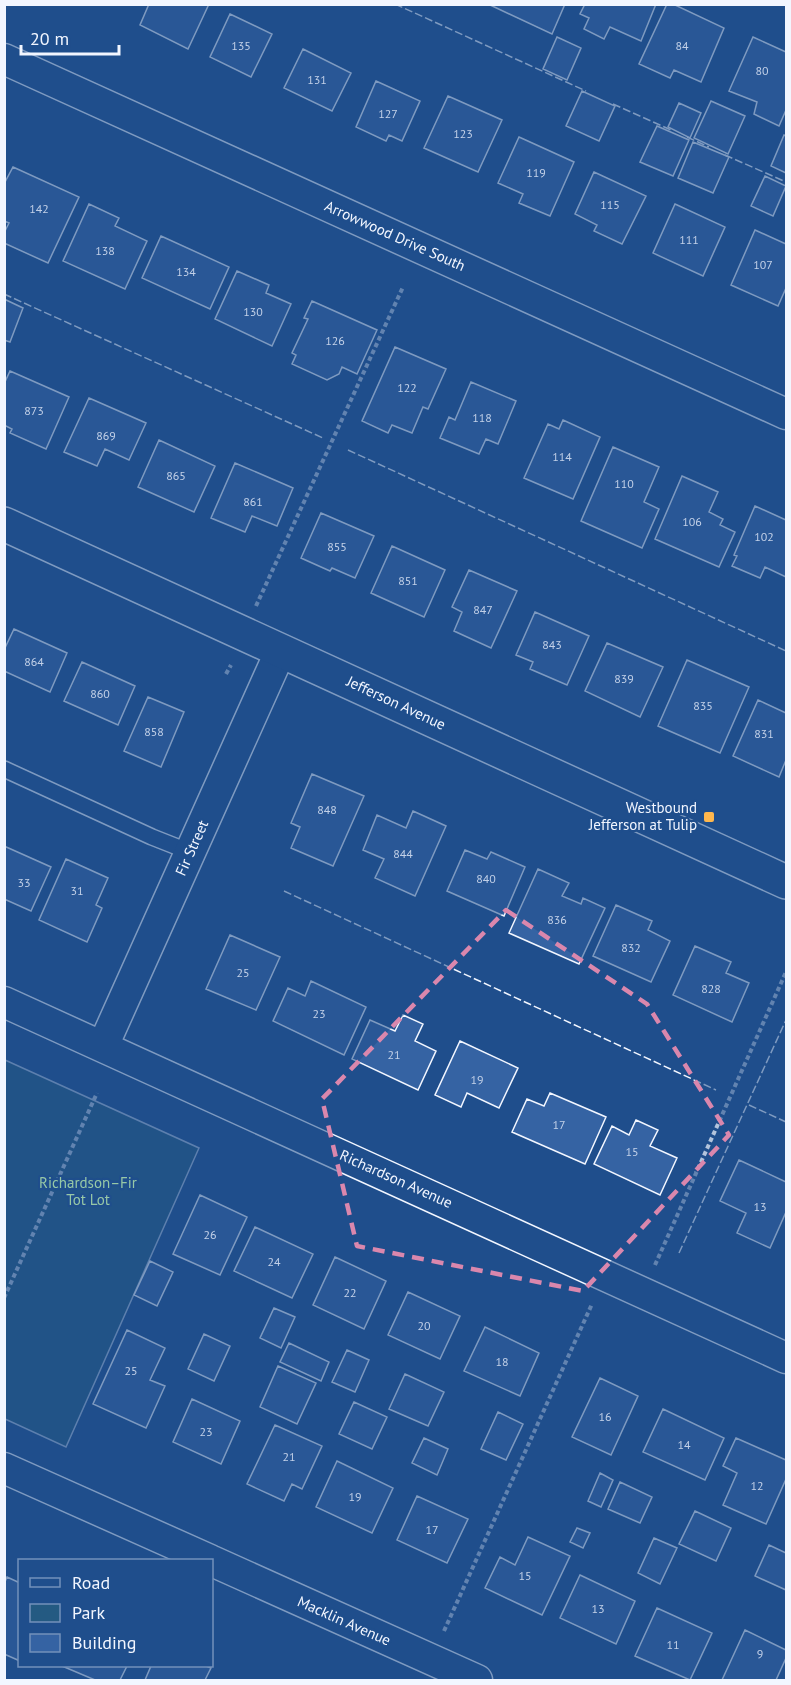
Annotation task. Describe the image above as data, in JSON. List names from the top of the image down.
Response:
{
  "streets": {
    "street": [
      "Arrowwood Drive South",
      "Jefferson Avenue",
      "Fir Street",
      "Richardson Avenue",
      "Macklin Avenue"
    ]
  },
  "crossings": [
    ["Jefferson Avenue", "Fir Street"],
    ["Fir Street", "Richardson Avenue"]
  ],
  "parks": ["Richardson–Fir Tot Lot"],
  "places": {
    "transit": ["Westbound Jefferson at Tulip"]
  },
  "house_numbers": [
    "135",
    "84",
    "80",
    "131",
    "127",
    "123",
    "119",
    "115",
    "142",
    "111",
    "138",
    "107",
    "134",
    "130",
    "126",
    "122",
    "873",
    "118",
    "869",
    "114",
    "865",
    "110",
    "861",
    "106",
    "102",
    "855",
    "851",
    "847",
    "843",
    "864",
    "839",
    "860",
    "835",
    "858",
    "831",
    "848",
    "844",
    "840",
    "33",
    "31",
    "836",
    "832",
    "25",
    "828",
    "23",
    "21",
    "19",
    "17",
    "15",
    "13",
    "26",
    "24",
    "22",
    "20",
    "18",
    "25",
    "16",
    "23",
    "14",
    "21",
    "12",
    "19",
    "17",
    "15",
    "13",
    "11",
    "9"
  ],
  "legend": ["Road", "Park", "Building"],
  "scale_bar": "20 m"
}
